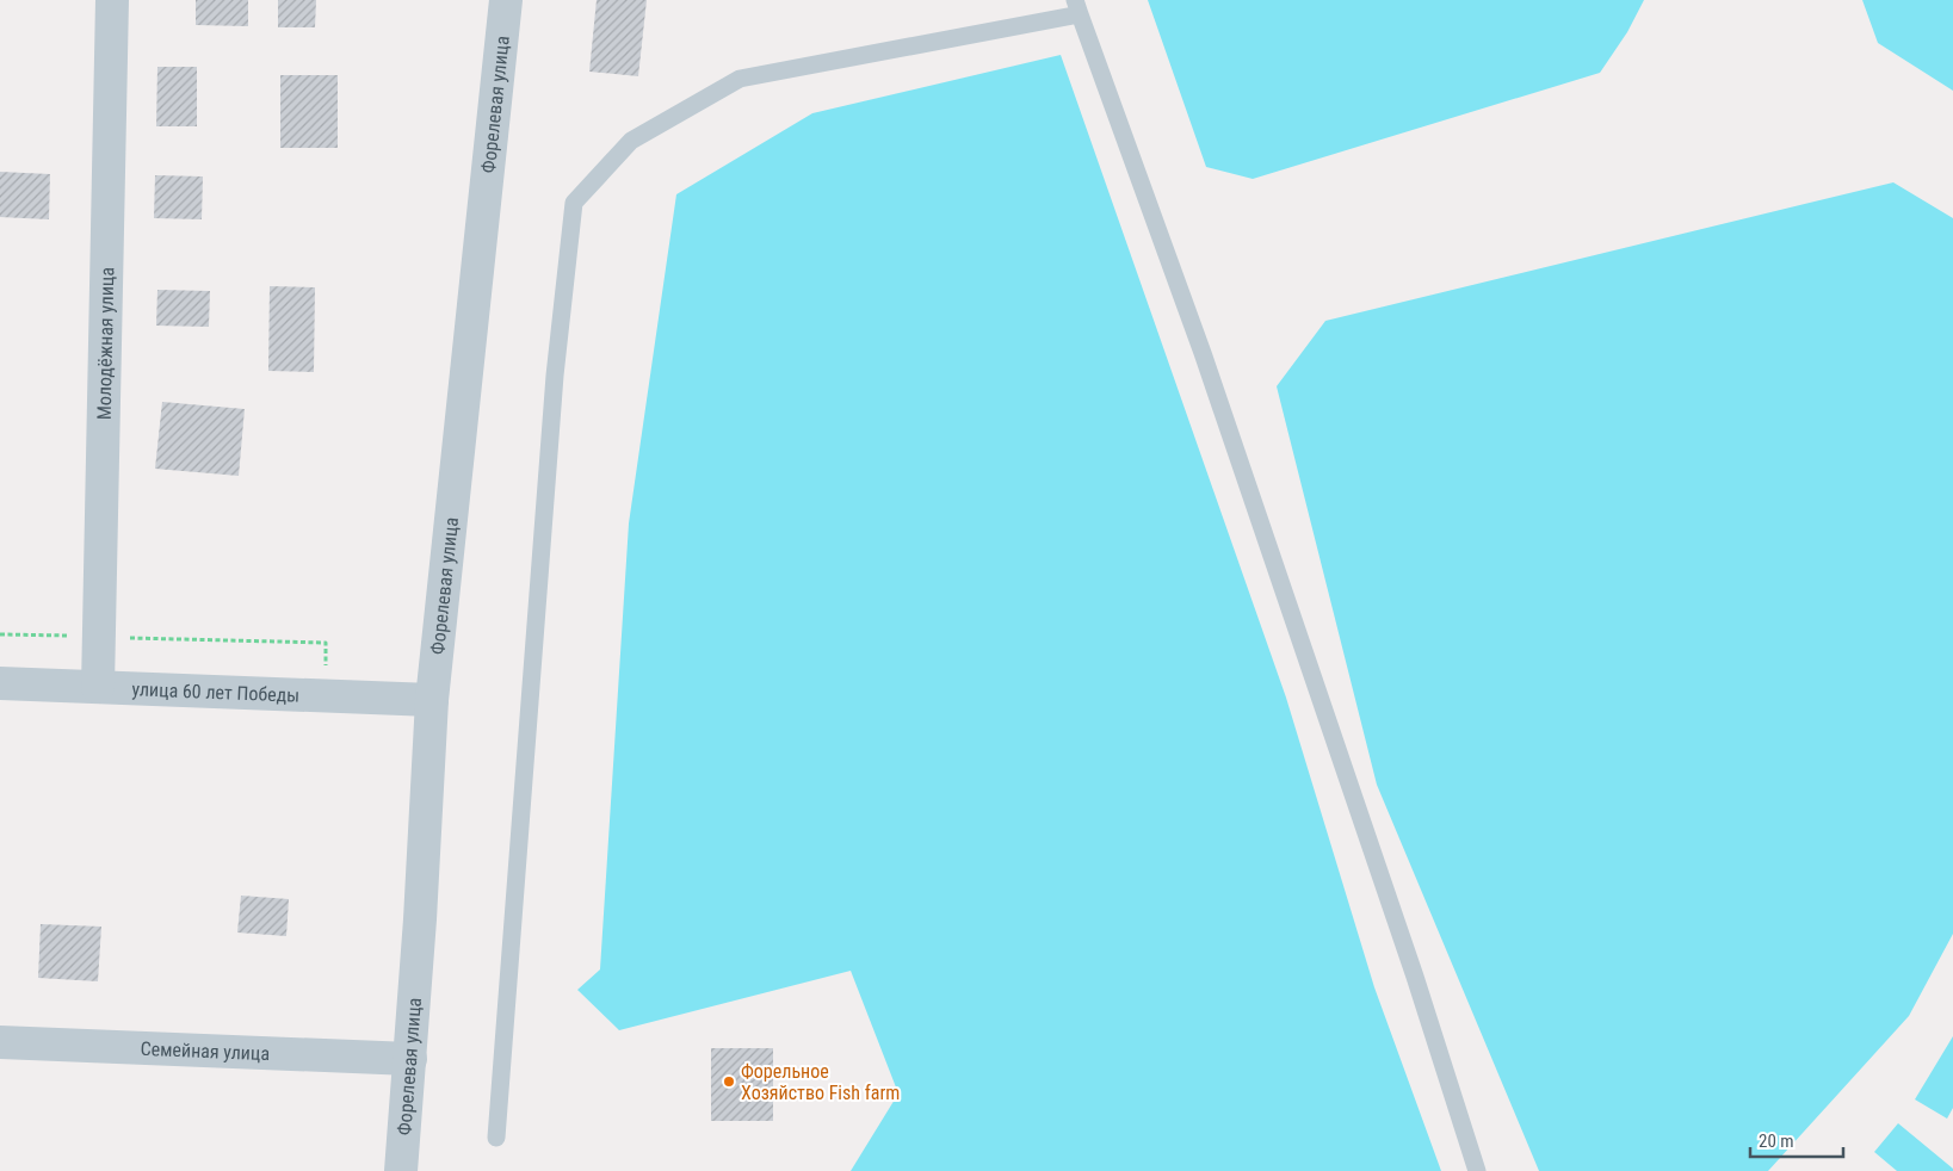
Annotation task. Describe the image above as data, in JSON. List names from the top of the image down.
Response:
{
  "streets": {
    "street": [
      "Форелевая улица",
      "Молодёжная улица",
      "улица 60 лет Победы",
      "Семейная улица"
    ]
  },
  "crossings": [
    ["Форелевая улица", "улица 60 лет Победы"],
    ["Форелевая улица", "Семейная улица"],
    ["Молодёжная улица", "улица 60 лет Победы"]
  ],
  "places": ["Форельное Хозяйство Fish farm"],
  "scale_bar": "20 m"
}
